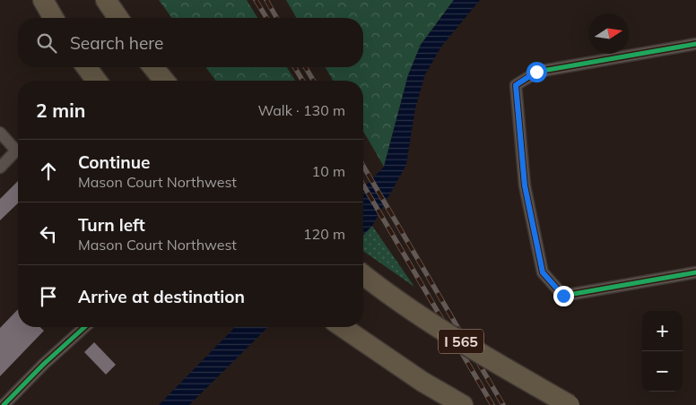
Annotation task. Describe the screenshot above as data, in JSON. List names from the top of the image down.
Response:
{
  "streets": {
    "highway": ["I 565"]
  },
  "north": "right",
  "page": {
    "search": "Search here",
    "heading": ["2 min", "Walk · 130 m"],
    "list": [
      ["Continue", "Mason Court Northwest", "10 m"],
      ["Turn left", "Mason Court Northwest", "120 m"],
      "Arrive at destination"
    ],
    "map_buttons": ["+", "−"]
  }
}
